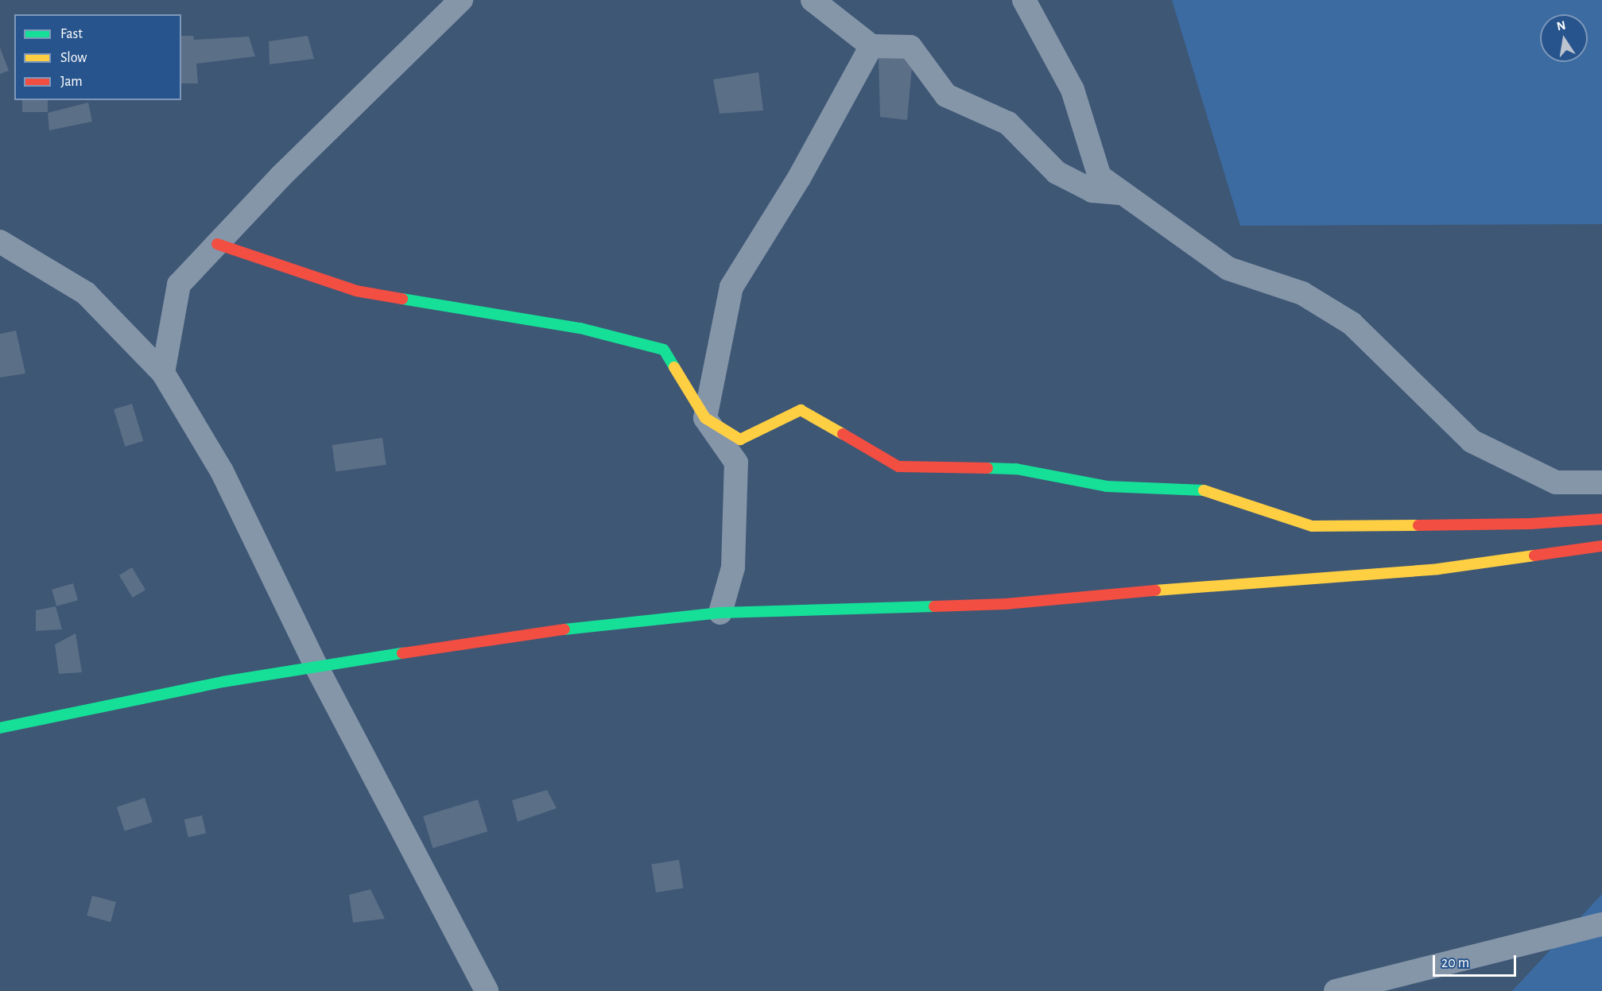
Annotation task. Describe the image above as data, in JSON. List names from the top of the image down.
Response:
{
  "legend": ["Fast", "Slow", "Jam"],
  "scale_bar": "20 m",
  "north": "top"
}
